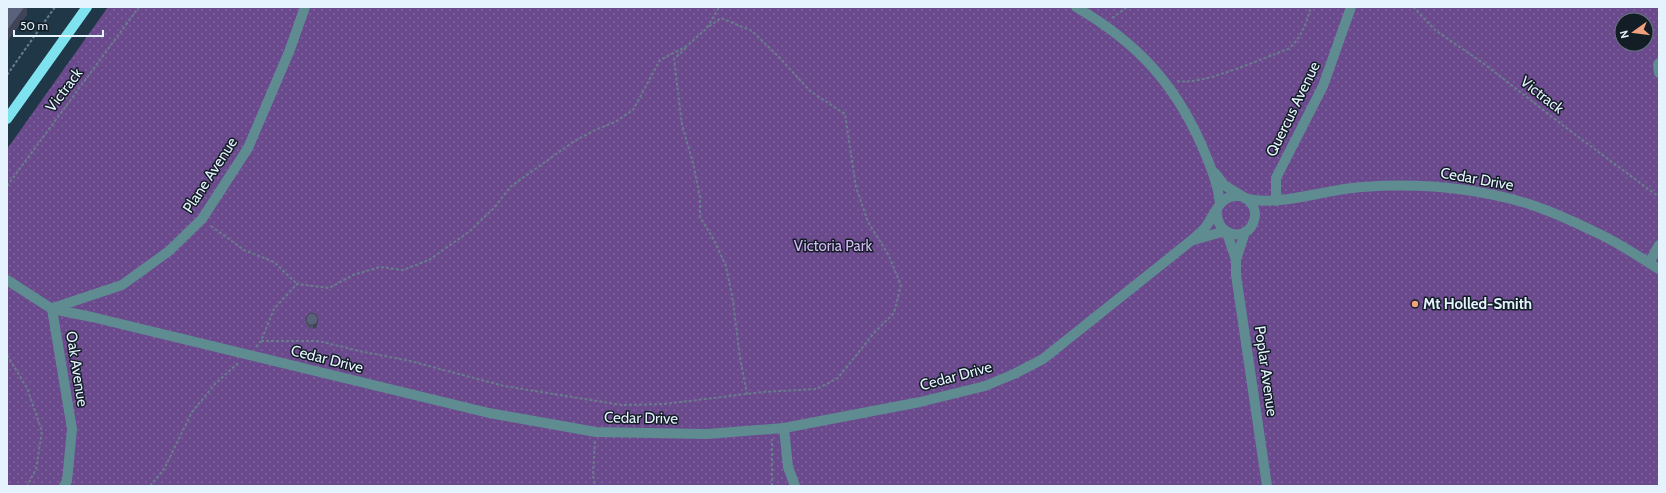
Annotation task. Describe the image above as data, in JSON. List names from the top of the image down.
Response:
{
  "streets": {
    "street": [
      "Quercus Avenue",
      "Plane Avenue",
      "Cedar Drive",
      "Oak Avenue",
      "Poplar Avenue"
    ],
    "path": ["Victrack"]
  },
  "crossings": [
    ["Quercus Avenue", "Cedar Drive"],
    ["Plane Avenue", "Cedar Drive"],
    ["Plane Avenue", "Oak Avenue"],
    ["Cedar Drive", "Oak Avenue"],
    ["Cedar Drive", "Poplar Avenue"]
  ],
  "parks": ["Victoria Park"],
  "places": ["Mt Holled-Smith"],
  "scale_bar": "50 m",
  "north": "left"
}
